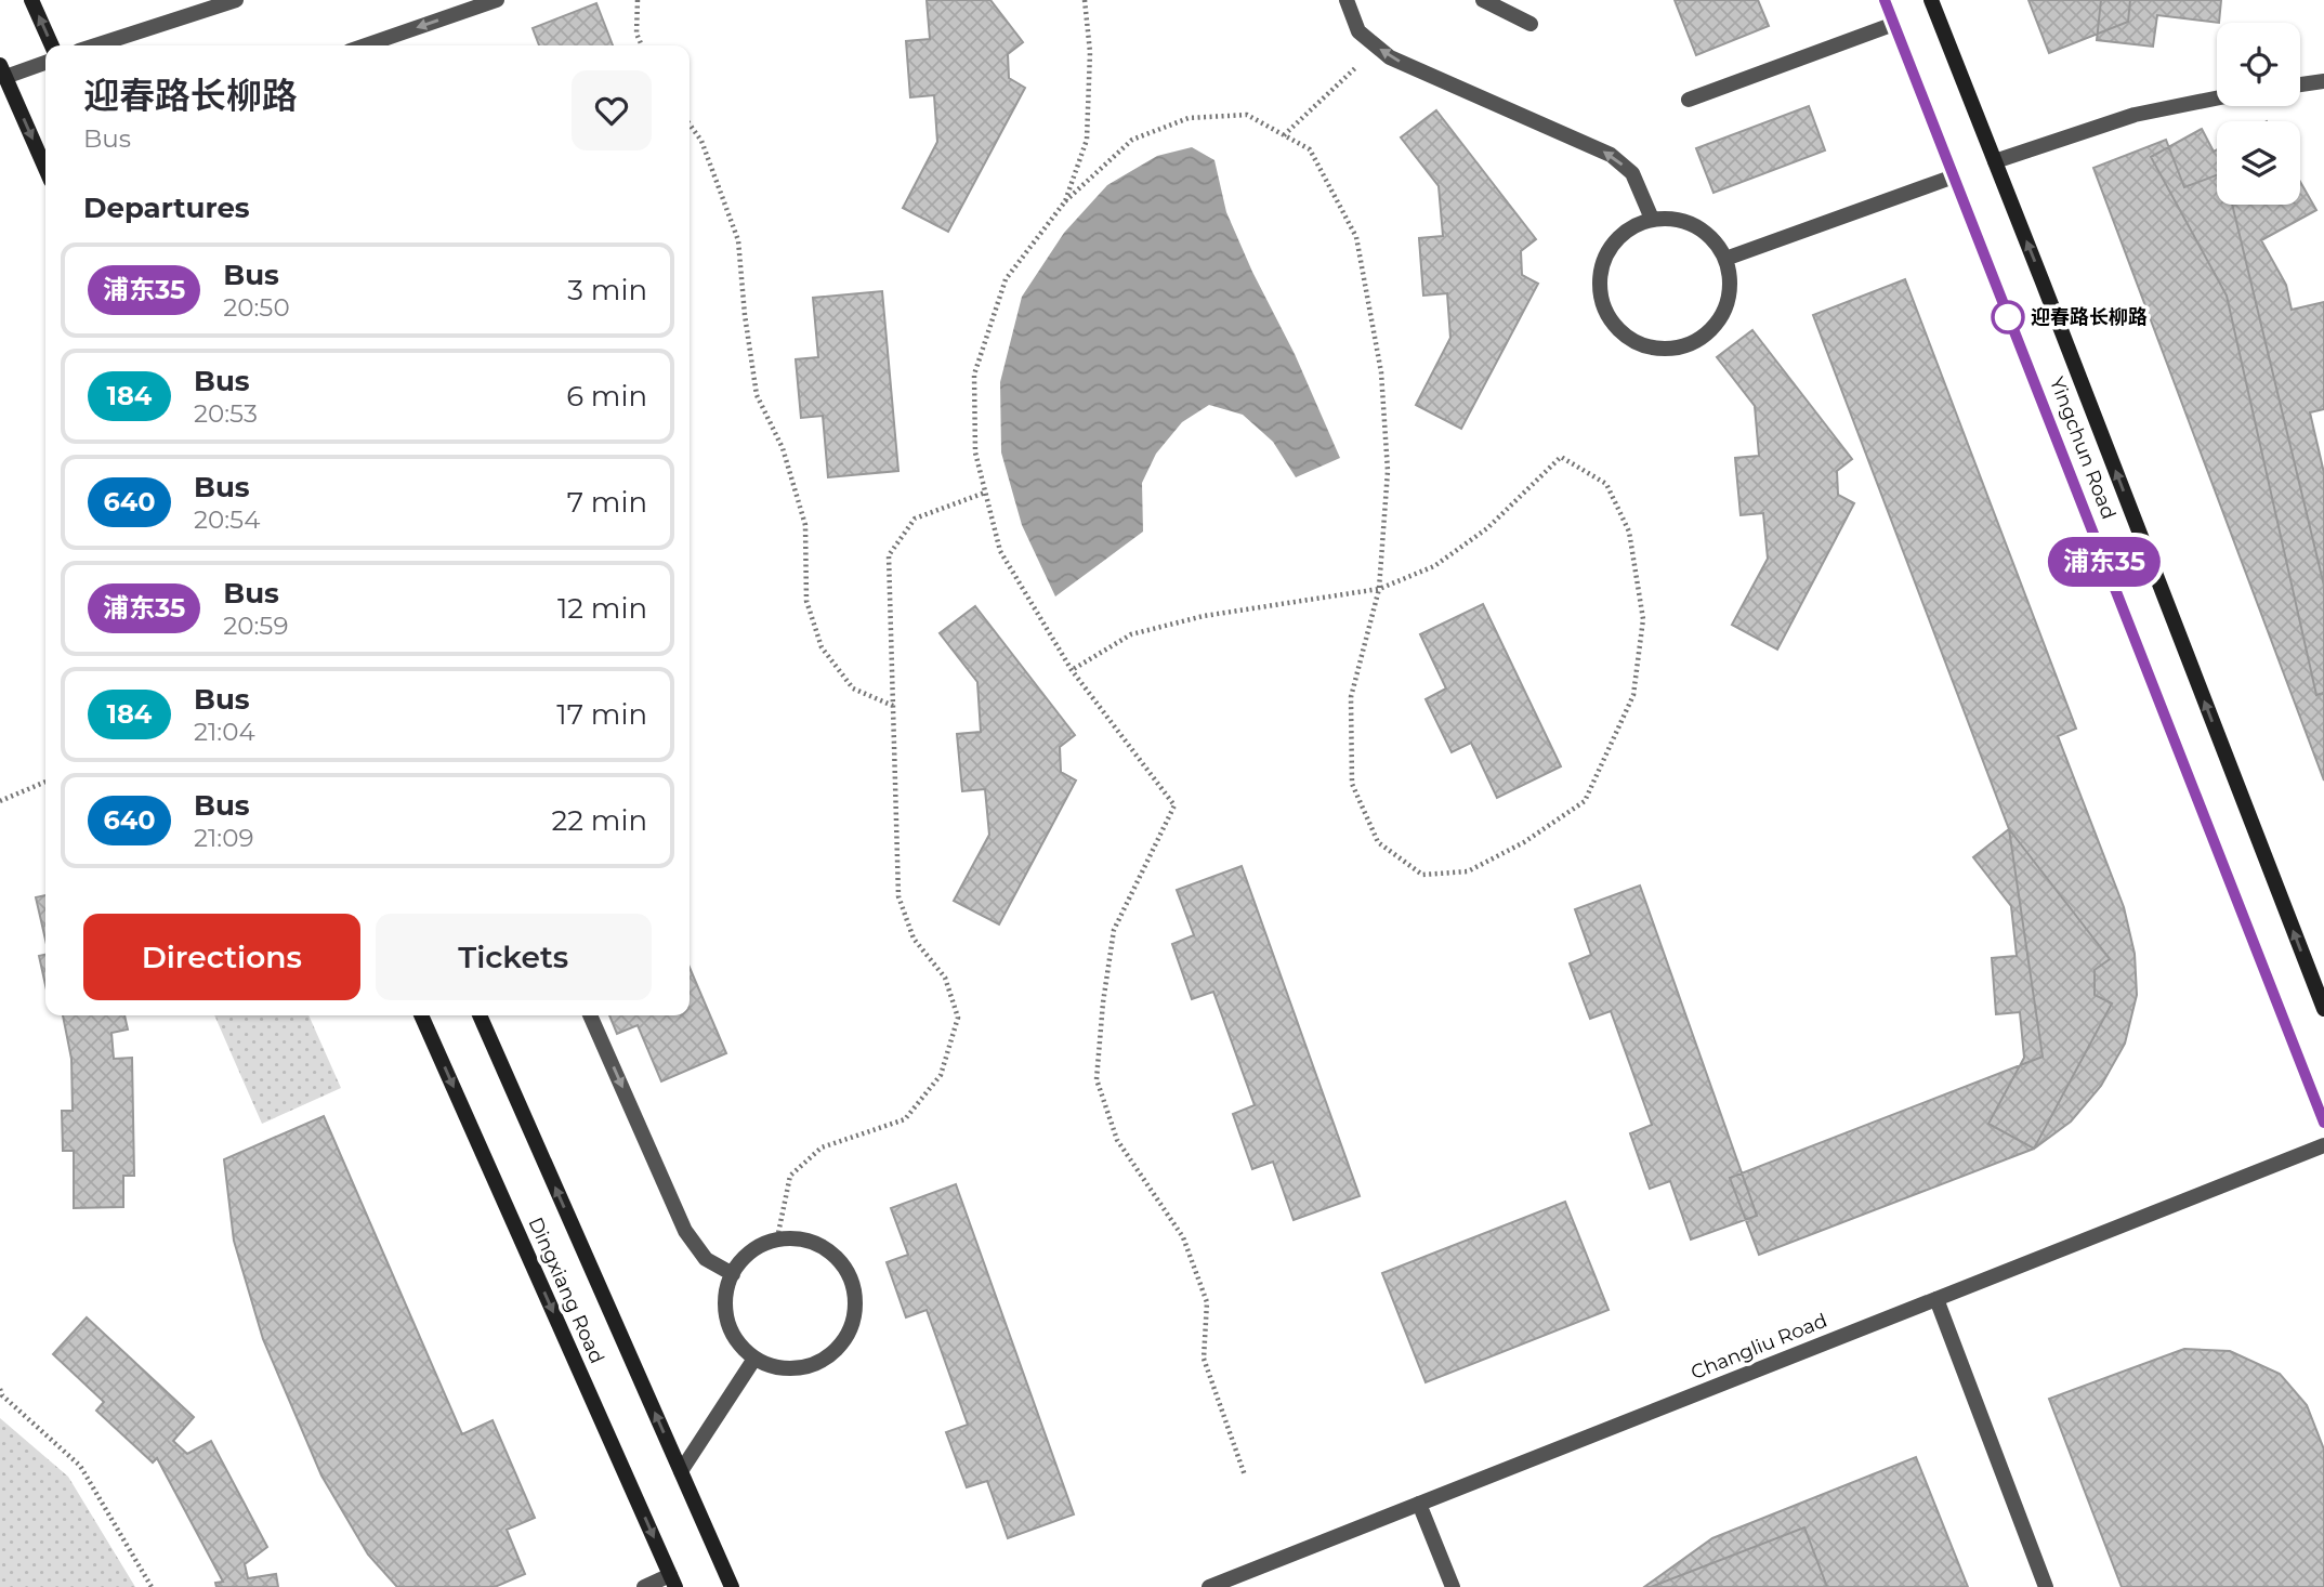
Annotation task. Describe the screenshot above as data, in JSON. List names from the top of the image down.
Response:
{
  "streets": {
    "street": ["Yingchun Road", "Dingxiang Road", "Changliu Road"]
  },
  "places": ["迎春路长柳路"],
  "lines": ["bus line 浦东35"],
  "page": {
    "on_map": "浦东35",
    "heading": [
      ["迎春路长柳路", "Bus"],
      "Departures"
    ],
    "list": [
      {
        "mark": "浦东35",
        "name": "Bus",
        "note": "20:50",
        "value": "3 min"
      },
      {
        "mark": "184",
        "name": "Bus",
        "note": "20:53",
        "value": "6 min"
      },
      {
        "mark": "640",
        "name": "Bus",
        "note": "20:54",
        "value": "7 min"
      },
      {
        "mark": "浦东35",
        "name": "Bus",
        "note": "20:59",
        "value": "12 min"
      },
      {
        "mark": "184",
        "name": "Bus",
        "note": "21:04",
        "value": "17 min"
      },
      {
        "mark": "640",
        "name": "Bus",
        "note": "21:09",
        "value": "22 min"
      }
    ],
    "buttons": ["Directions", "Tickets"]
  }
}
